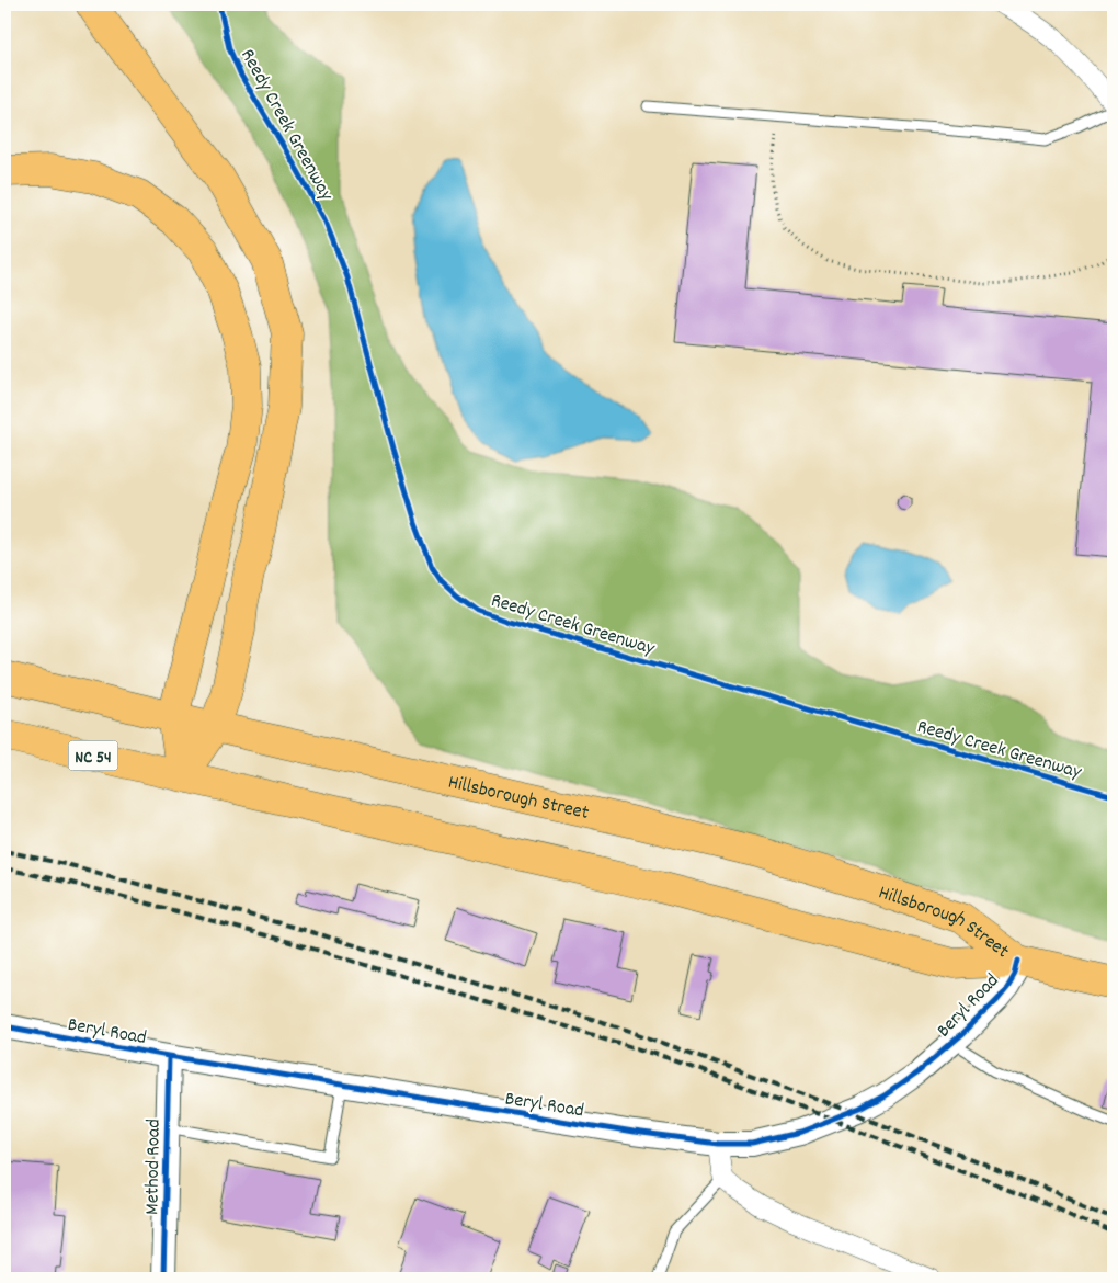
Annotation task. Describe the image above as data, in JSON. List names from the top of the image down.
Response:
{
  "streets": {
    "main road": ["NC 54", "Hillsborough Street"],
    "street": ["Beryl Road", "Method Road"],
    "cycle path": ["Reedy Creek Greenway"]
  },
  "crossings": [
    ["Hillsborough Street", "Beryl Road"],
    ["Beryl Road", "Method Road"]
  ]
}
